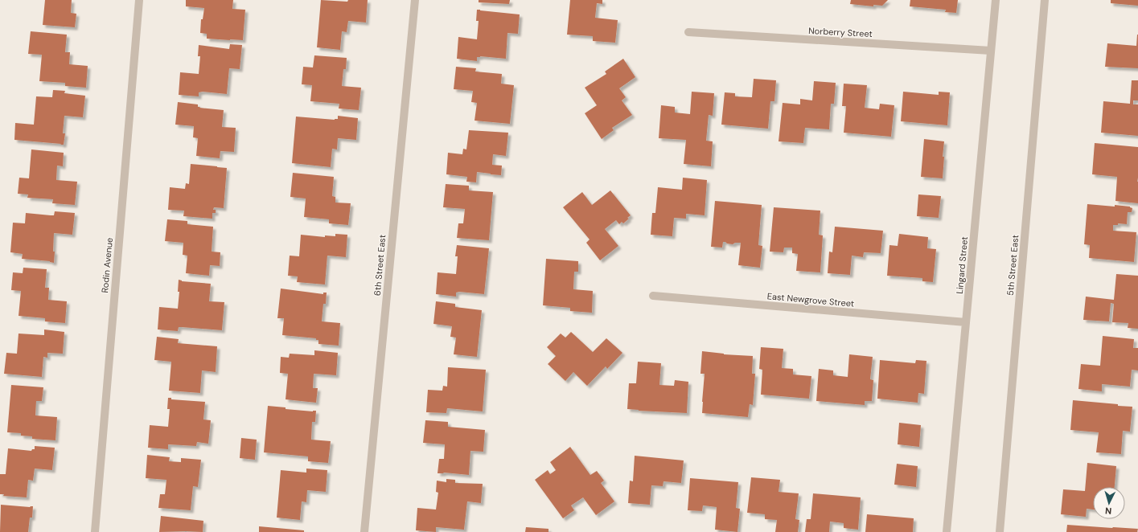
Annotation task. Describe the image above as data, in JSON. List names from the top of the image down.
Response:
{
  "streets": {
    "street": [
      "Norberry Street",
      "Rodin Avenue",
      "6th Street East",
      "Lingard Street",
      "5th Street East",
      "East Newgrove Street"
    ]
  },
  "crossings": [
    ["Norberry Street", "Lingard Street"],
    ["Lingard Street", "East Newgrove Street"]
  ],
  "north": "bottom"
}
